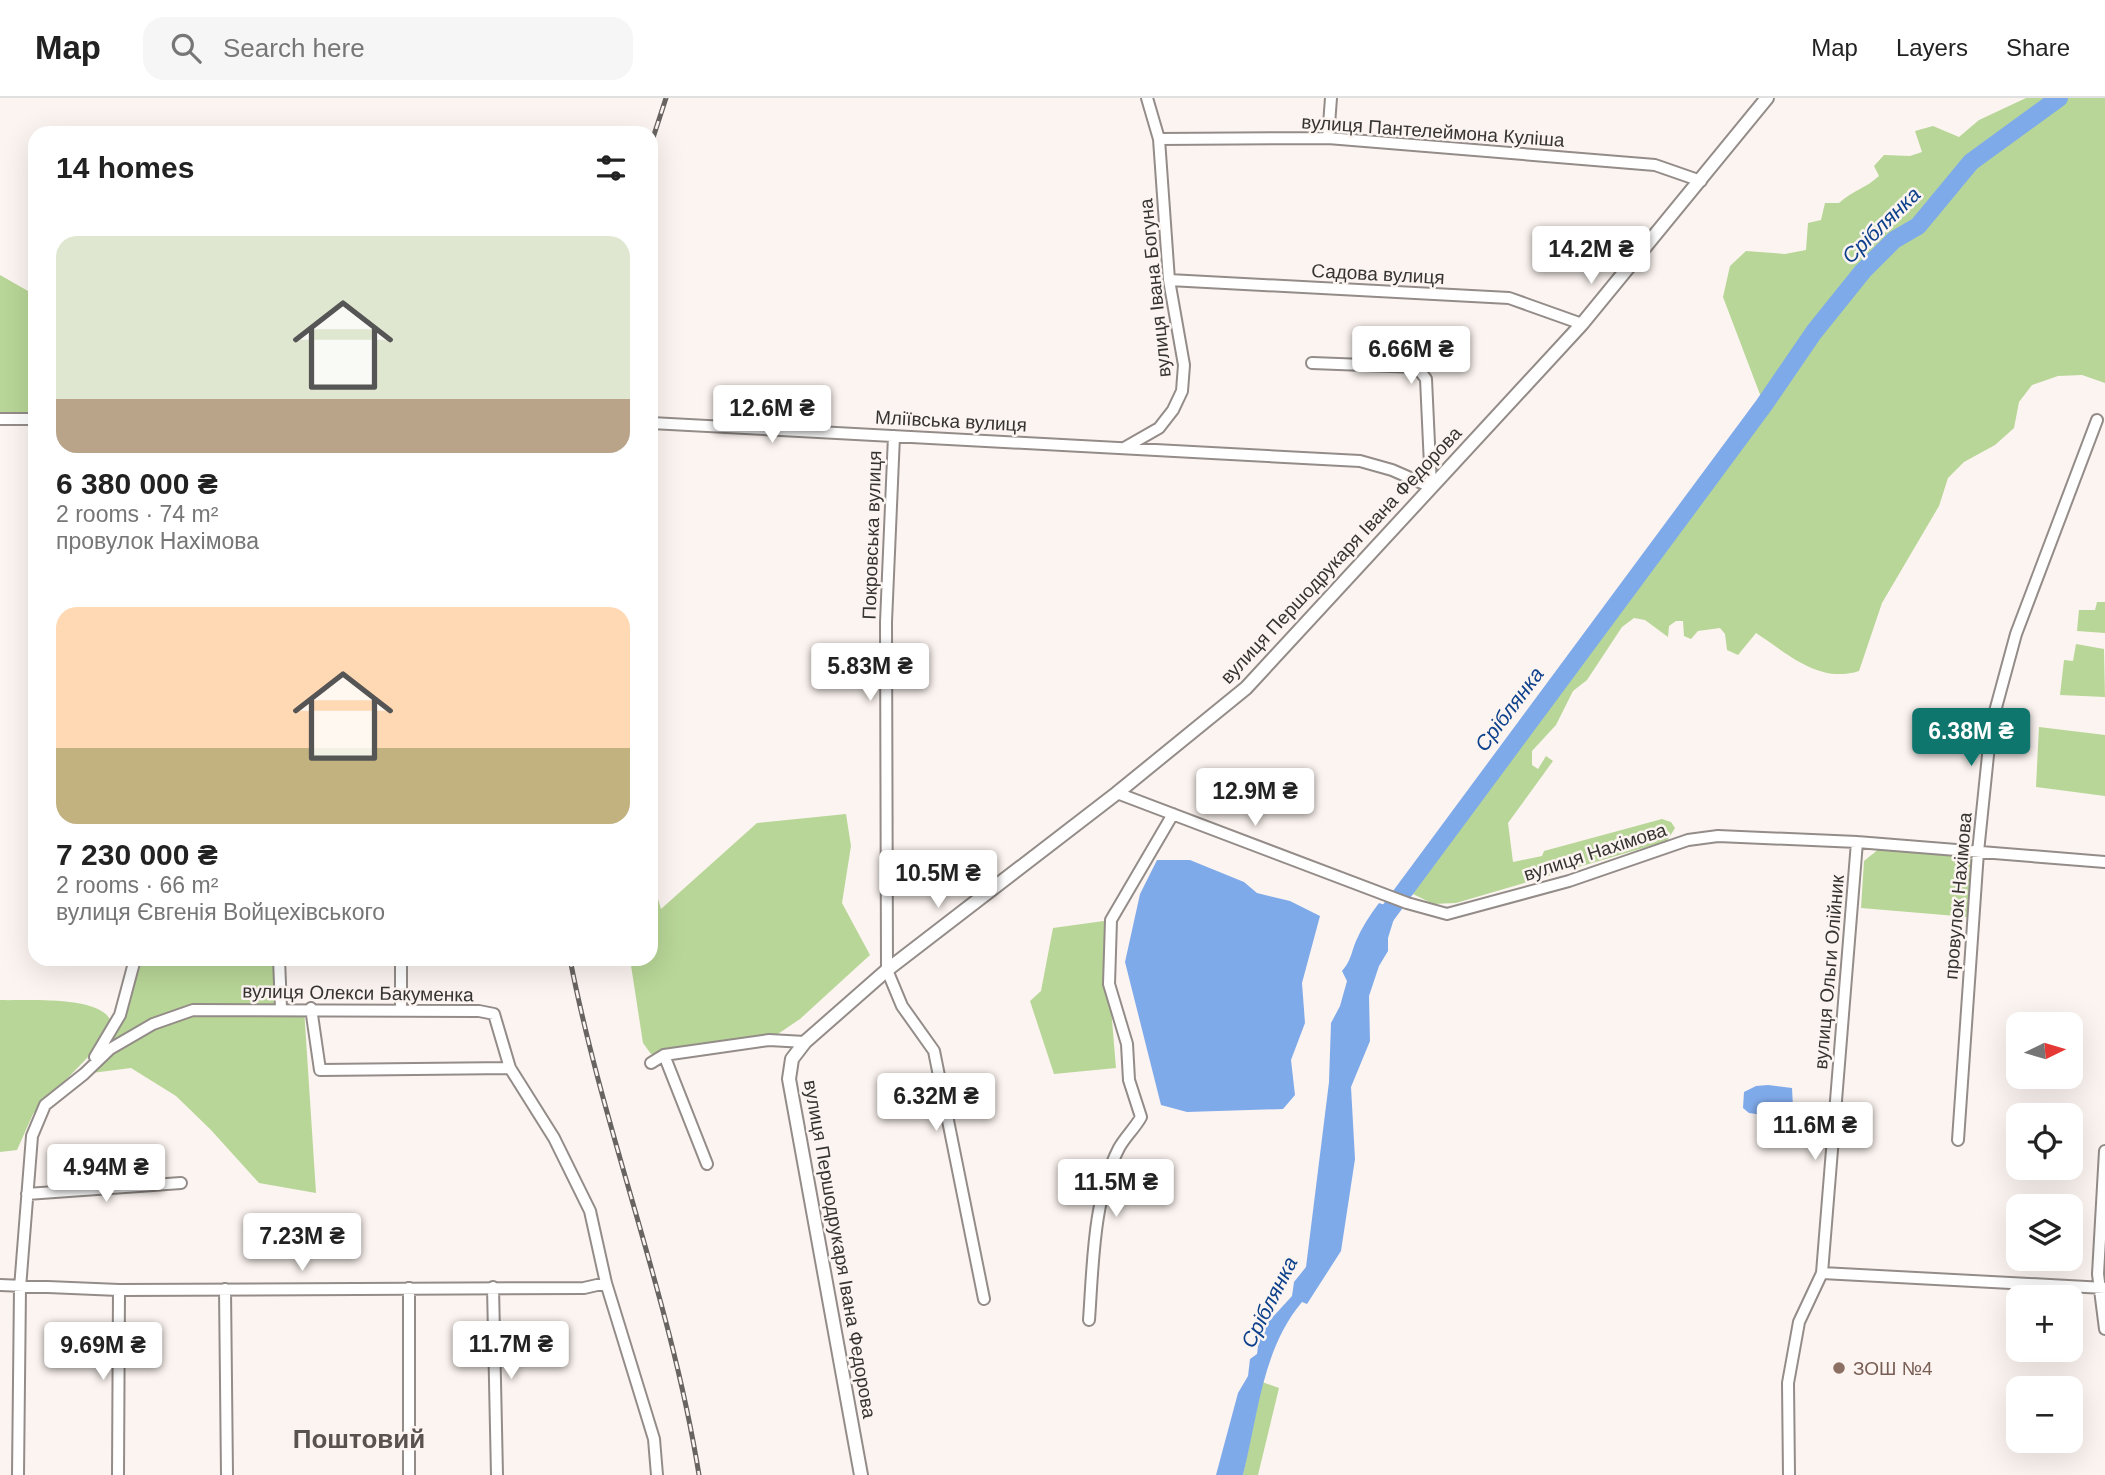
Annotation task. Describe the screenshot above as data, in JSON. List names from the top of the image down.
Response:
{
  "streets": {
    "street": [
      "вулиця Пантелеймона Куліша",
      "Садова вулиця",
      "вулиця Івана Богуна",
      "Мліївська вулиця",
      "Покровська вулиця",
      "вулиця Першодрукаря Івана Федорова",
      "вулиця Нахімова",
      "провулок Нахімова",
      "вулиця Ольги Олійник",
      "вулиця Олекси Бакуменка"
    ]
  },
  "crossings": [
    ["вулиця Пантелеймона Куліша", "вулиця Івана Богуна"],
    ["вулиця Пантелеймона Куліша", "вулиця Першодрукаря Івана Федорова"],
    ["Садова вулиця", "вулиця Івана Богуна"],
    ["Садова вулиця", "вулиця Першодрукаря Івана Федорова"],
    ["вулиця Івана Богуна", "Мліївська вулиця"],
    ["Мліївська вулиця", "Покровська вулиця"],
    ["Покровська вулиця", "вулиця Першодрукаря Івана Федорова"],
    ["вулиця Першодрукаря Івана Федорова", "вулиця Нахімова"],
    ["вулиця Нахімова", "провулок Нахімова"],
    ["вулиця Нахімова", "вулиця Ольги Олійник"]
  ],
  "districts": ["Поштовий"],
  "water": ["Сріблянка"],
  "places": ["ЗОШ №4"],
  "north": "right",
  "page": {
    "header": "Map",
    "search": "Search here",
    "nav": ["Map", "Layers", "Share"],
    "heading": "14 homes",
    "list": [
      {
        "name": "6 380 000 ₴",
        "note": "2 rooms · 74 m² · провулок Нахімова"
      },
      {
        "name": "7 230 000 ₴",
        "note": "2 rooms · 66 m² · вулиця Євгенія Войцехівського"
      }
    ],
    "price": [
      "14.2M ₴",
      "6.66M ₴",
      "12.6M ₴",
      "5.83M ₴",
      "6.38M ₴",
      "12.9M ₴",
      "10.5M ₴",
      "6.32M ₴",
      "11.6M ₴",
      "4.94M ₴",
      "11.5M ₴",
      "7.23M ₴",
      "11.7M ₴",
      "9.69M ₴"
    ],
    "map_buttons": ["+", "−"]
  }
}
